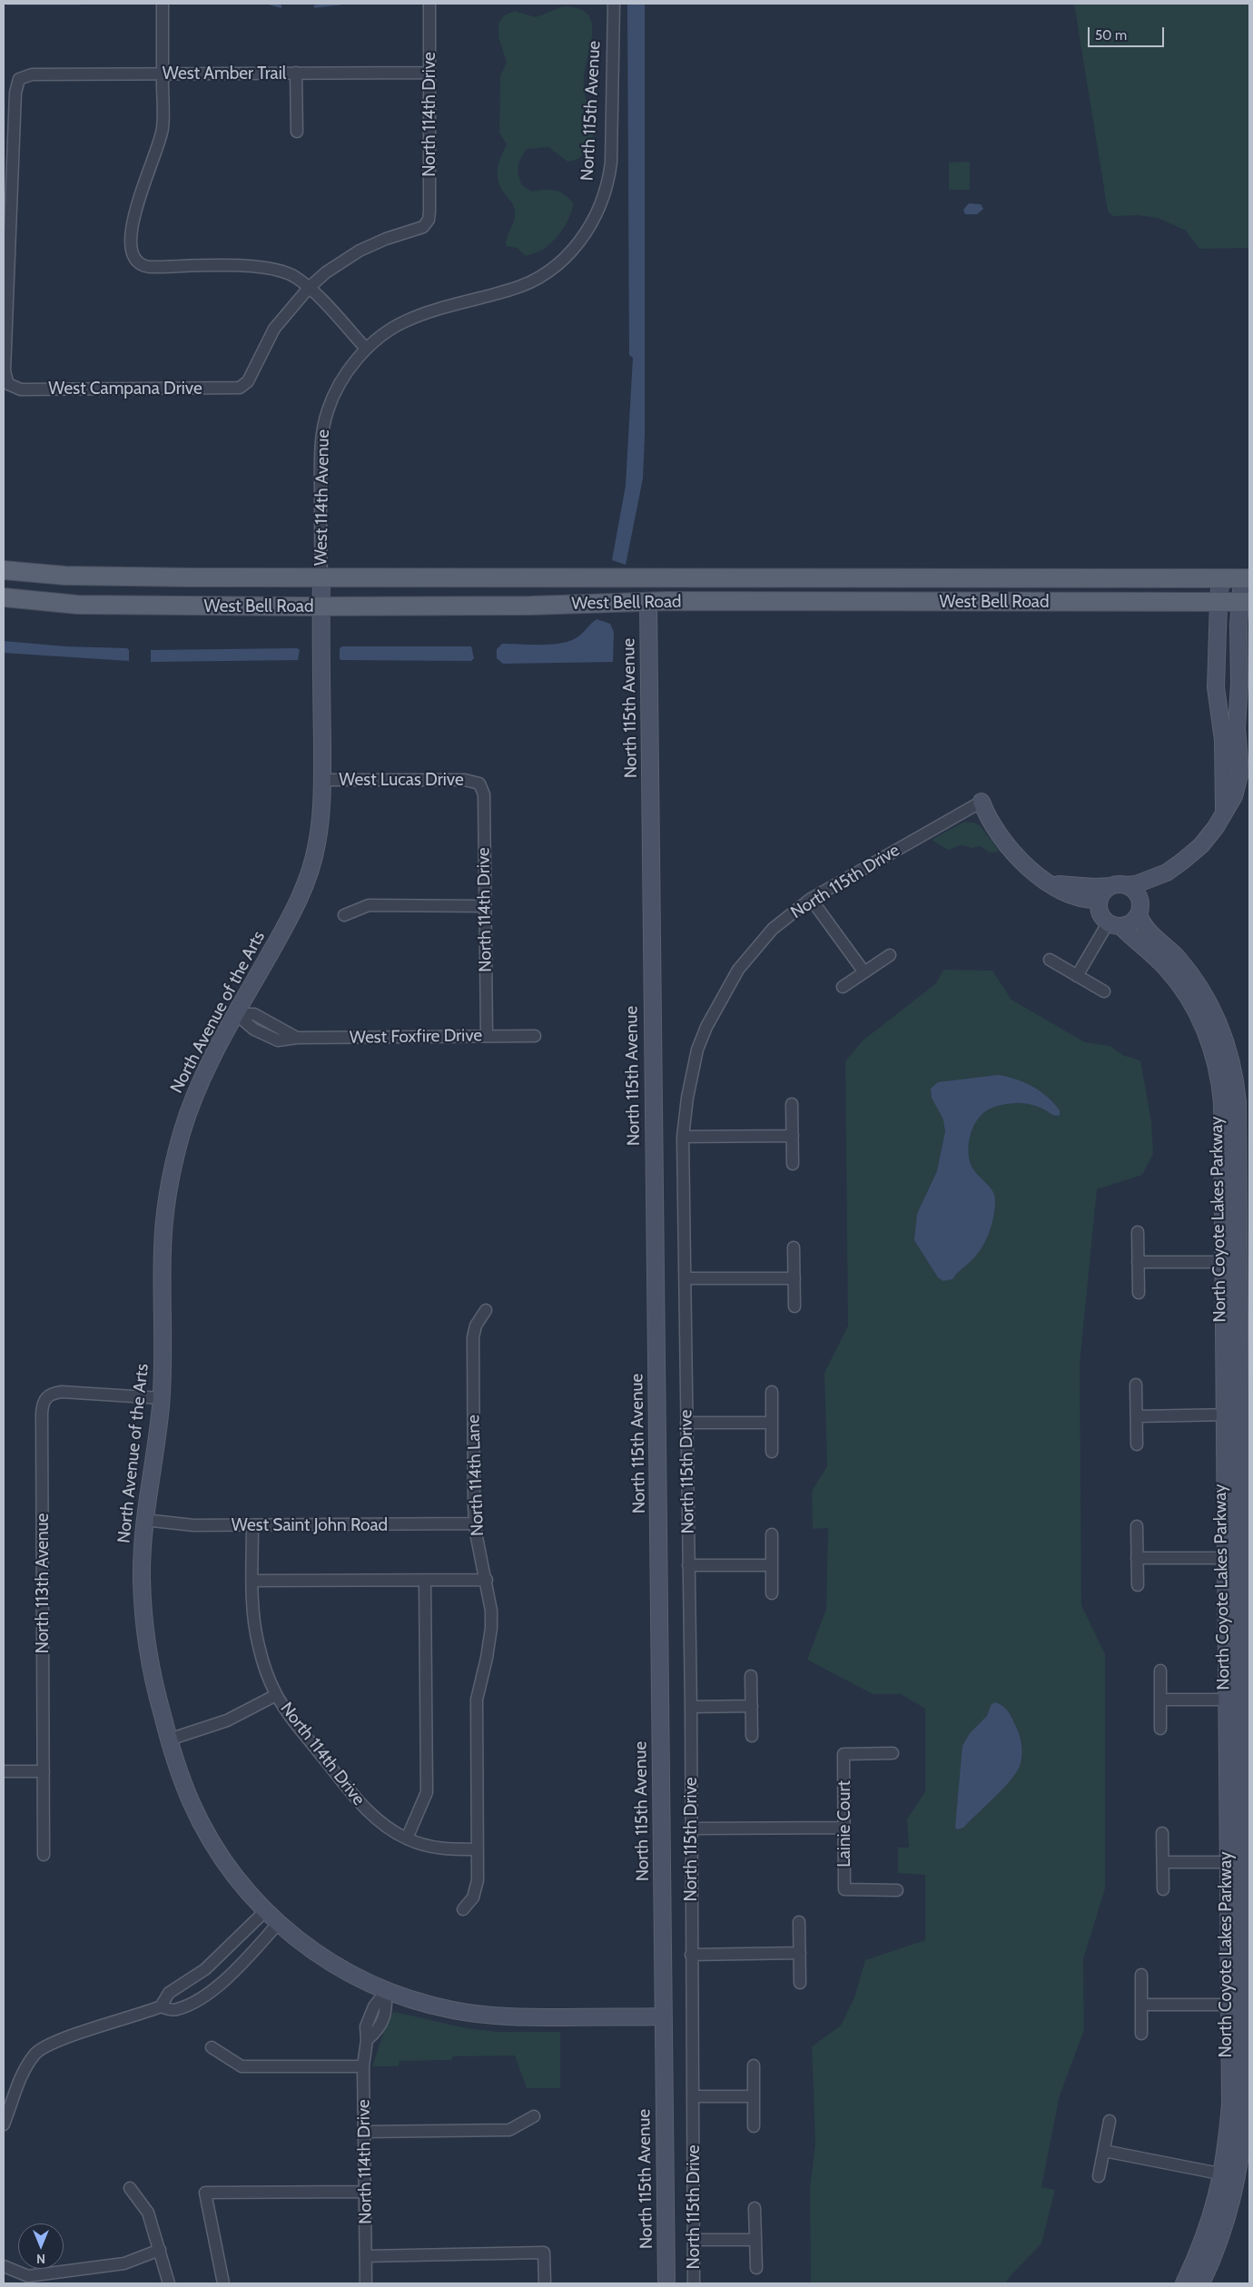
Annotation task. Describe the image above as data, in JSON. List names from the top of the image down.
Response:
{
  "streets": {
    "main road": ["West Bell Road"],
    "street": [
      "West Amber Trail",
      "North 115th Avenue",
      "North 114th Drive",
      "West Campana Drive",
      "West 114th Avenue",
      "West Lucas Drive",
      "North 115th Drive",
      "North Avenue of the Arts",
      "West Foxfire Drive",
      "North Coyote Lakes Parkway",
      "North 114th Lane",
      "West Saint John Road",
      "North 113th Avenue",
      "Lainie Court"
    ]
  },
  "crossings": [
    ["West Amber Trail", "North 114th Drive"],
    ["West Amber Trail", "West Campana Drive"],
    ["North 115th Avenue", "West 114th Avenue"],
    ["North 115th Avenue", "West Bell Road"],
    ["North 115th Avenue", "North Avenue of the Arts"],
    ["North 114th Drive", "West Campana Drive"],
    ["North 114th Drive", "West Lucas Drive"],
    ["North 114th Drive", "North Avenue of the Arts"],
    ["North 114th Drive", "West Foxfire Drive"],
    ["North 114th Drive", "North 114th Lane"],
    ["North 114th Drive", "West Saint John Road"],
    ["West 114th Avenue", "West Bell Road"],
    ["West 114th Avenue", "North Avenue of the Arts"],
    ["West Bell Road", "North Avenue of the Arts"],
    ["West Lucas Drive", "North Avenue of the Arts"],
    ["North Avenue of the Arts", "West Foxfire Drive"],
    ["North Avenue of the Arts", "West Saint John Road"],
    ["North Avenue of the Arts", "North 113th Avenue"],
    ["North 114th Lane", "West Saint John Road"]
  ],
  "scale_bar": "50 m",
  "north": "bottom"
}
